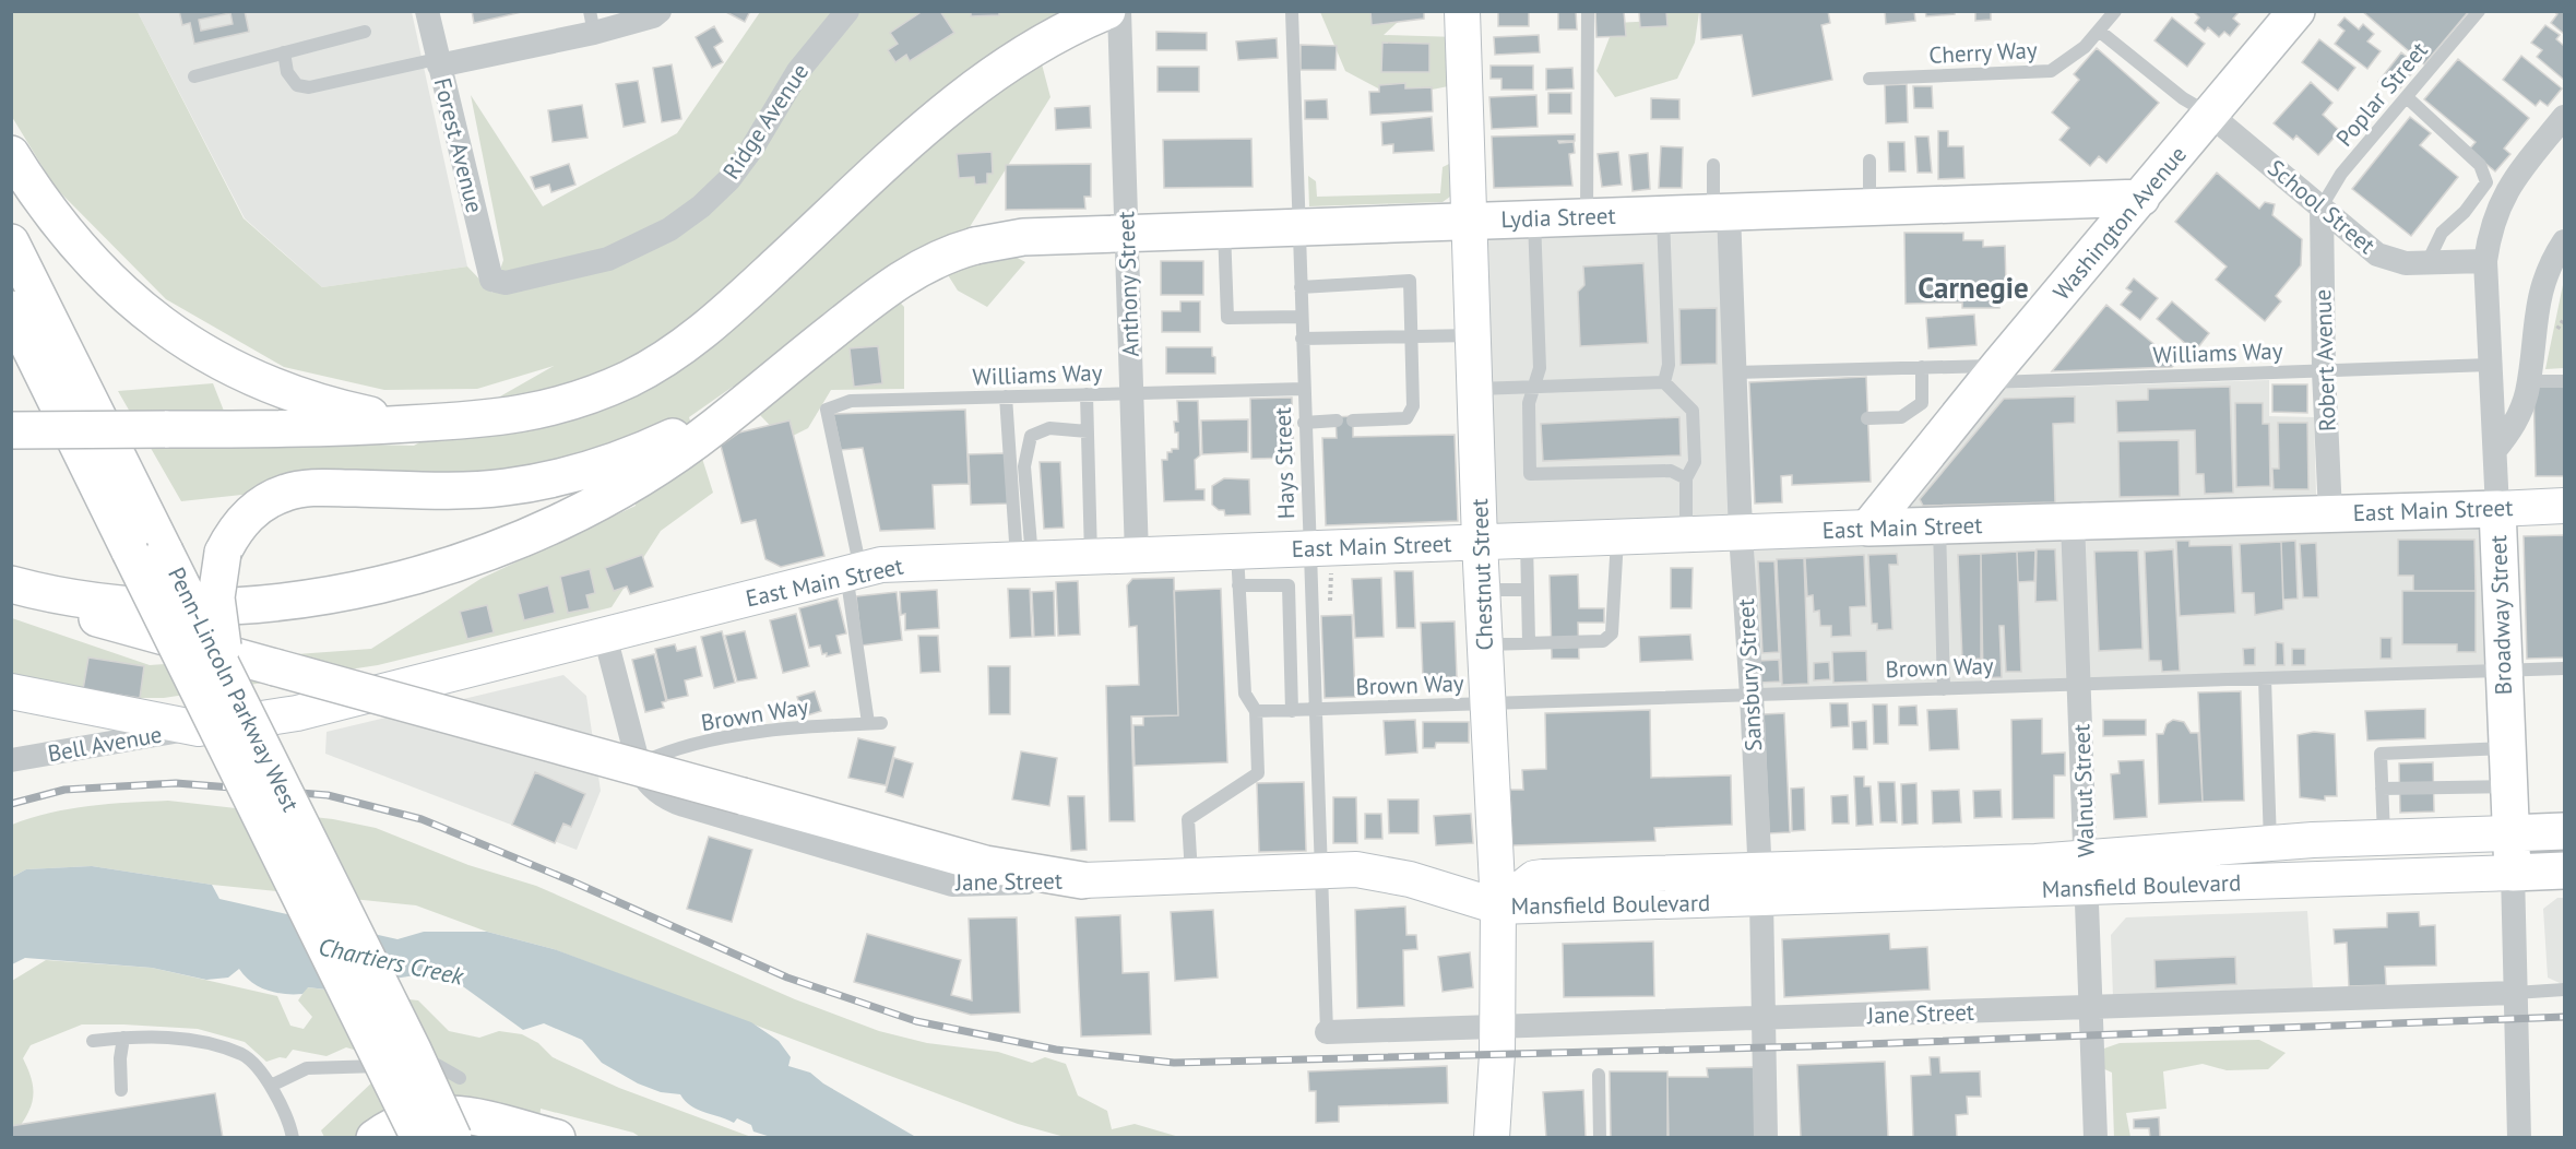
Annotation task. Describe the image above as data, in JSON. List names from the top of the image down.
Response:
{
  "streets": {
    "main road": [
      "Lydia Street",
      "Washington Avenue",
      "East Main Street",
      "Chestnut Street",
      "Broadway Street",
      "Penn-Lincoln Parkway West",
      "Jane Street",
      "Mansfield Boulevard"
    ],
    "street": [
      "Ridge Avenue",
      "Forest Avenue",
      "School Street",
      "Anthony Street",
      "Robert Avenue",
      "Sansbury Street",
      "Bell Avenue",
      "Walnut Street"
    ],
    "lane": [
      "Cherry Way",
      "Poplar Street",
      "Williams Way",
      "Hays Street",
      "Brown Way"
    ]
  },
  "crossings": [
    ["Poplar Street", "School Street"],
    ["Poplar Street", "Robert Avenue"],
    ["Ridge Avenue", "Forest Avenue"],
    ["School Street", "Washington Avenue"],
    ["School Street", "Robert Avenue"],
    ["School Street", "Broadway Street"],
    ["Lydia Street", "Washington Avenue"],
    ["Lydia Street", "Anthony Street"],
    ["Lydia Street", "Hays Street"],
    ["Lydia Street", "Chestnut Street"],
    ["Lydia Street", "Sansbury Street"],
    ["Washington Avenue", "Williams Way"],
    ["Washington Avenue", "East Main Street"],
    ["Anthony Street", "Williams Way"],
    ["Anthony Street", "East Main Street"],
    ["Williams Way", "Robert Avenue"],
    ["Williams Way", "Hays Street"],
    ["Williams Way", "East Main Street"],
    ["Williams Way", "Broadway Street"],
    ["Williams Way", "Brown Way"],
    ["Williams Way", "Sansbury Street"],
    ["Robert Avenue", "East Main Street"],
    ["Hays Street", "East Main Street"],
    ["Hays Street", "Brown Way"],
    ["Hays Street", "Jane Street"],
    ["East Main Street", "Chestnut Street"],
    ["East Main Street", "Broadway Street"],
    ["East Main Street", "Brown Way"],
    ["East Main Street", "Sansbury Street"],
    ["East Main Street", "Bell Avenue"],
    ["East Main Street", "Walnut Street"],
    ["East Main Street", "Jane Street"],
    ["Chestnut Street", "Brown Way"],
    ["Chestnut Street", "Jane Street"],
    ["Chestnut Street", "Mansfield Boulevard"],
    ["Broadway Street", "Brown Way"],
    ["Broadway Street", "Jane Street"],
    ["Broadway Street", "Mansfield Boulevard"],
    ["Brown Way", "Sansbury Street"],
    ["Brown Way", "Walnut Street"],
    ["Brown Way", "Jane Street"],
    ["Sansbury Street", "Jane Street"],
    ["Sansbury Street", "Mansfield Boulevard"],
    ["Walnut Street", "Jane Street"],
    ["Walnut Street", "Mansfield Boulevard"],
    ["Jane Street", "Mansfield Boulevard"]
  ],
  "districts": ["Carnegie"],
  "water": ["Chartiers Creek"]
}
